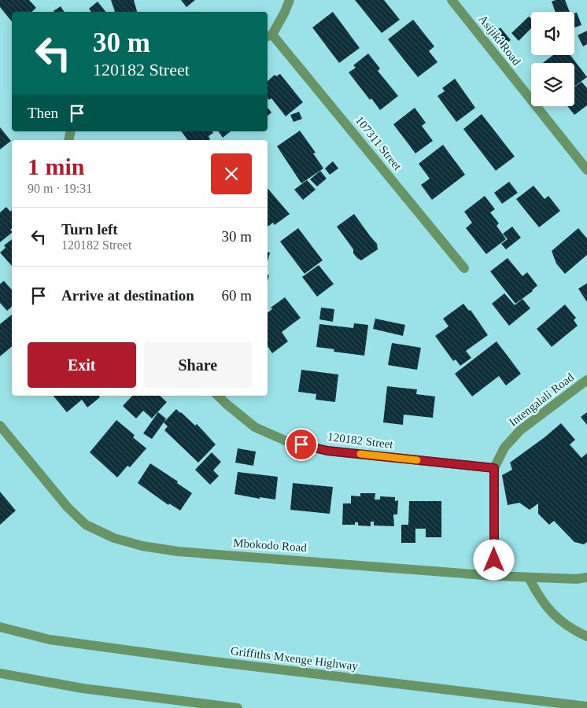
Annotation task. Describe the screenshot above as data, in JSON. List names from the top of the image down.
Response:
{
  "streets": {
    "street": [
      "Asijiki Road",
      "107311 Street",
      "Intengalali Road",
      "120182 Street",
      "Mbokodo Road",
      "Griffiths Mxenge Highway"
    ]
  },
  "crossings": [
    ["Intengalali Road", "120182 Street"],
    ["Intengalali Road", "Mbokodo Road"]
  ],
  "page": {
    "turn": ["30 m", "120182 Street"],
    "then": "Then",
    "heading": ["1 min", "90 m · 19:31"],
    "list": [
      {
        "name": "Turn left",
        "note": "120182 Street",
        "value": "30 m"
      },
      {
        "name": "Arrive at destination",
        "value": "60 m"
      }
    ],
    "buttons": ["Exit", "Share"]
  }
}
